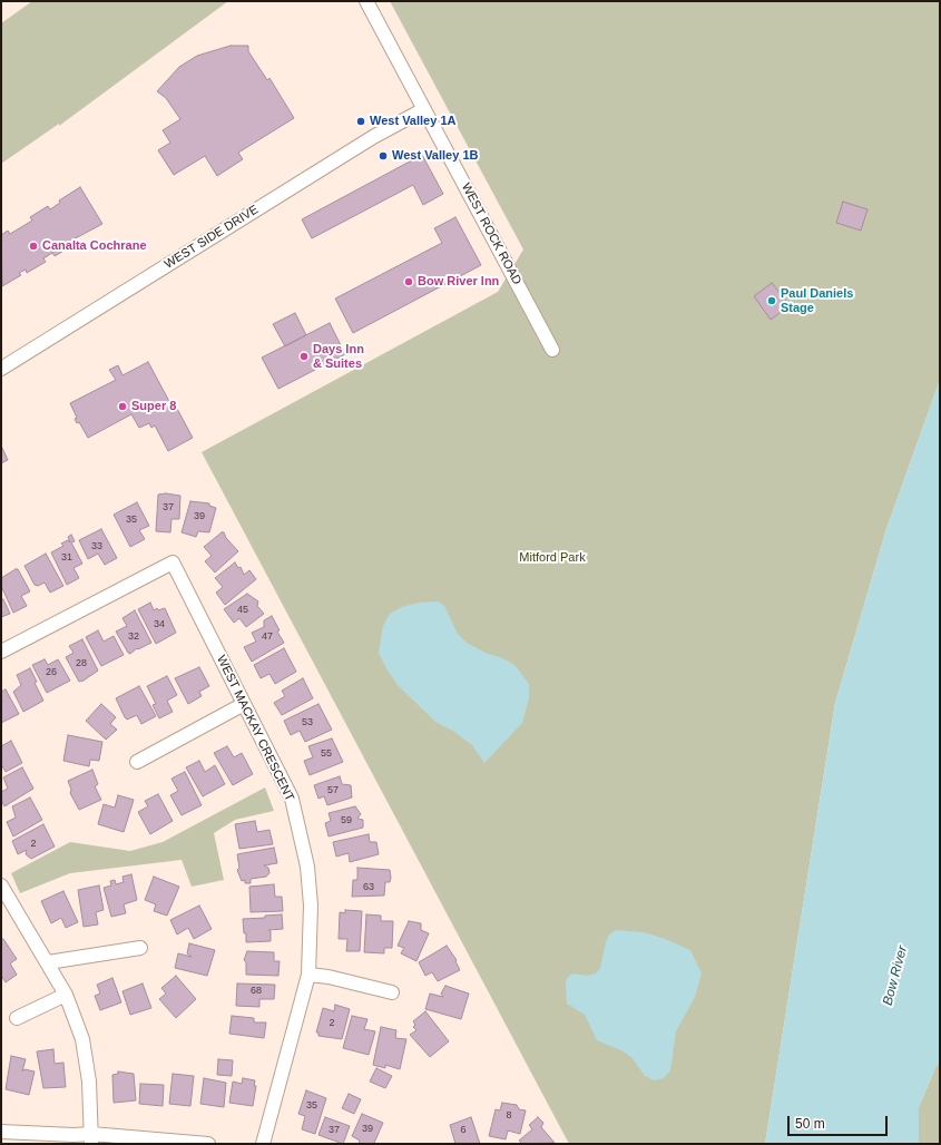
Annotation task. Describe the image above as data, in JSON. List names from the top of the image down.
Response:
{
  "streets": {
    "street": ["WEST ROCK ROAD", "WEST SIDE DRIVE", "WEST MACKAY CRESCENT"]
  },
  "crossings": [
    ["WEST ROCK ROAD", "WEST SIDE DRIVE"]
  ],
  "water": ["Bow River"],
  "parks": ["Mitford Park"],
  "places": [
    "West Valley 1A",
    "West Valley 1B",
    "Canalta Cochrane",
    "Bow River Inn",
    "Paul Daniels Stage",
    "Days Inn & Suites",
    "Super 8"
  ],
  "house_numbers": [
    "37",
    "39",
    "35",
    "33",
    "31",
    "45",
    "34",
    "32",
    "47",
    "28",
    "26",
    "53",
    "55",
    "57",
    "59",
    "2",
    "63",
    "68",
    "2",
    "35",
    "8",
    "39",
    "37",
    "6"
  ],
  "scale_bar": "50 m"
}
